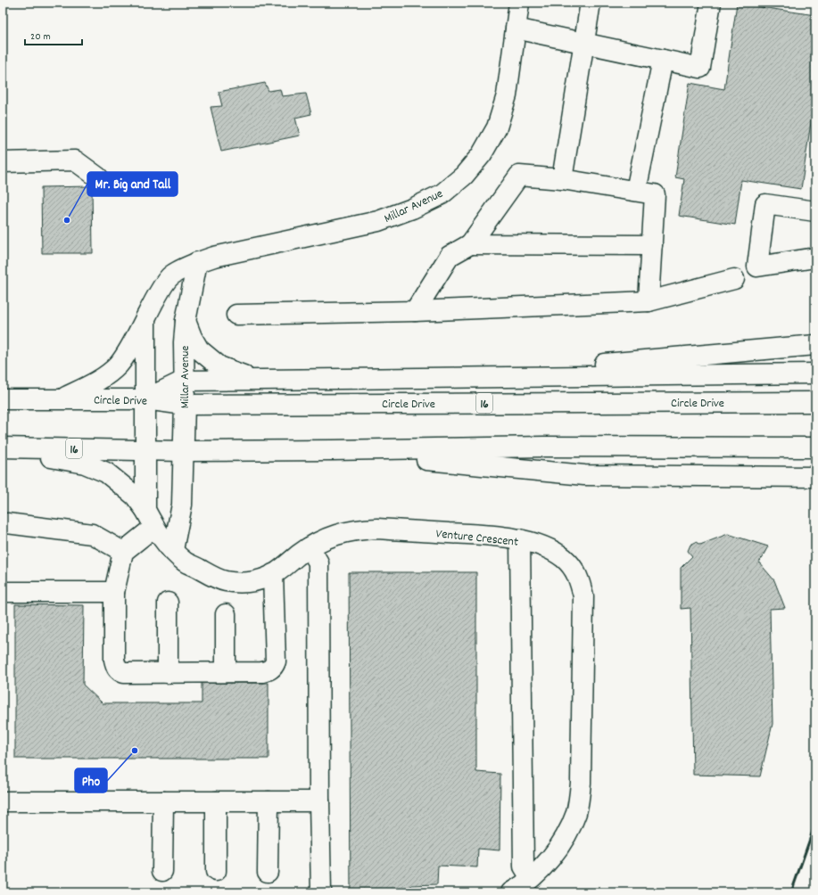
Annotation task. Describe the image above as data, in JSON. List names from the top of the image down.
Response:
{
  "streets": {
    "main road": [
      "Millar Avenue",
      "Circle Drive",
      "16",
      "Venture Crescent"
    ]
  },
  "crossings": [
    ["Millar Avenue", "Circle Drive"],
    ["Millar Avenue", "16"],
    ["16", "Venture Crescent"]
  ],
  "places": ["Mr. Big and Tall", "Pho"],
  "scale_bar": "20 m"
}
